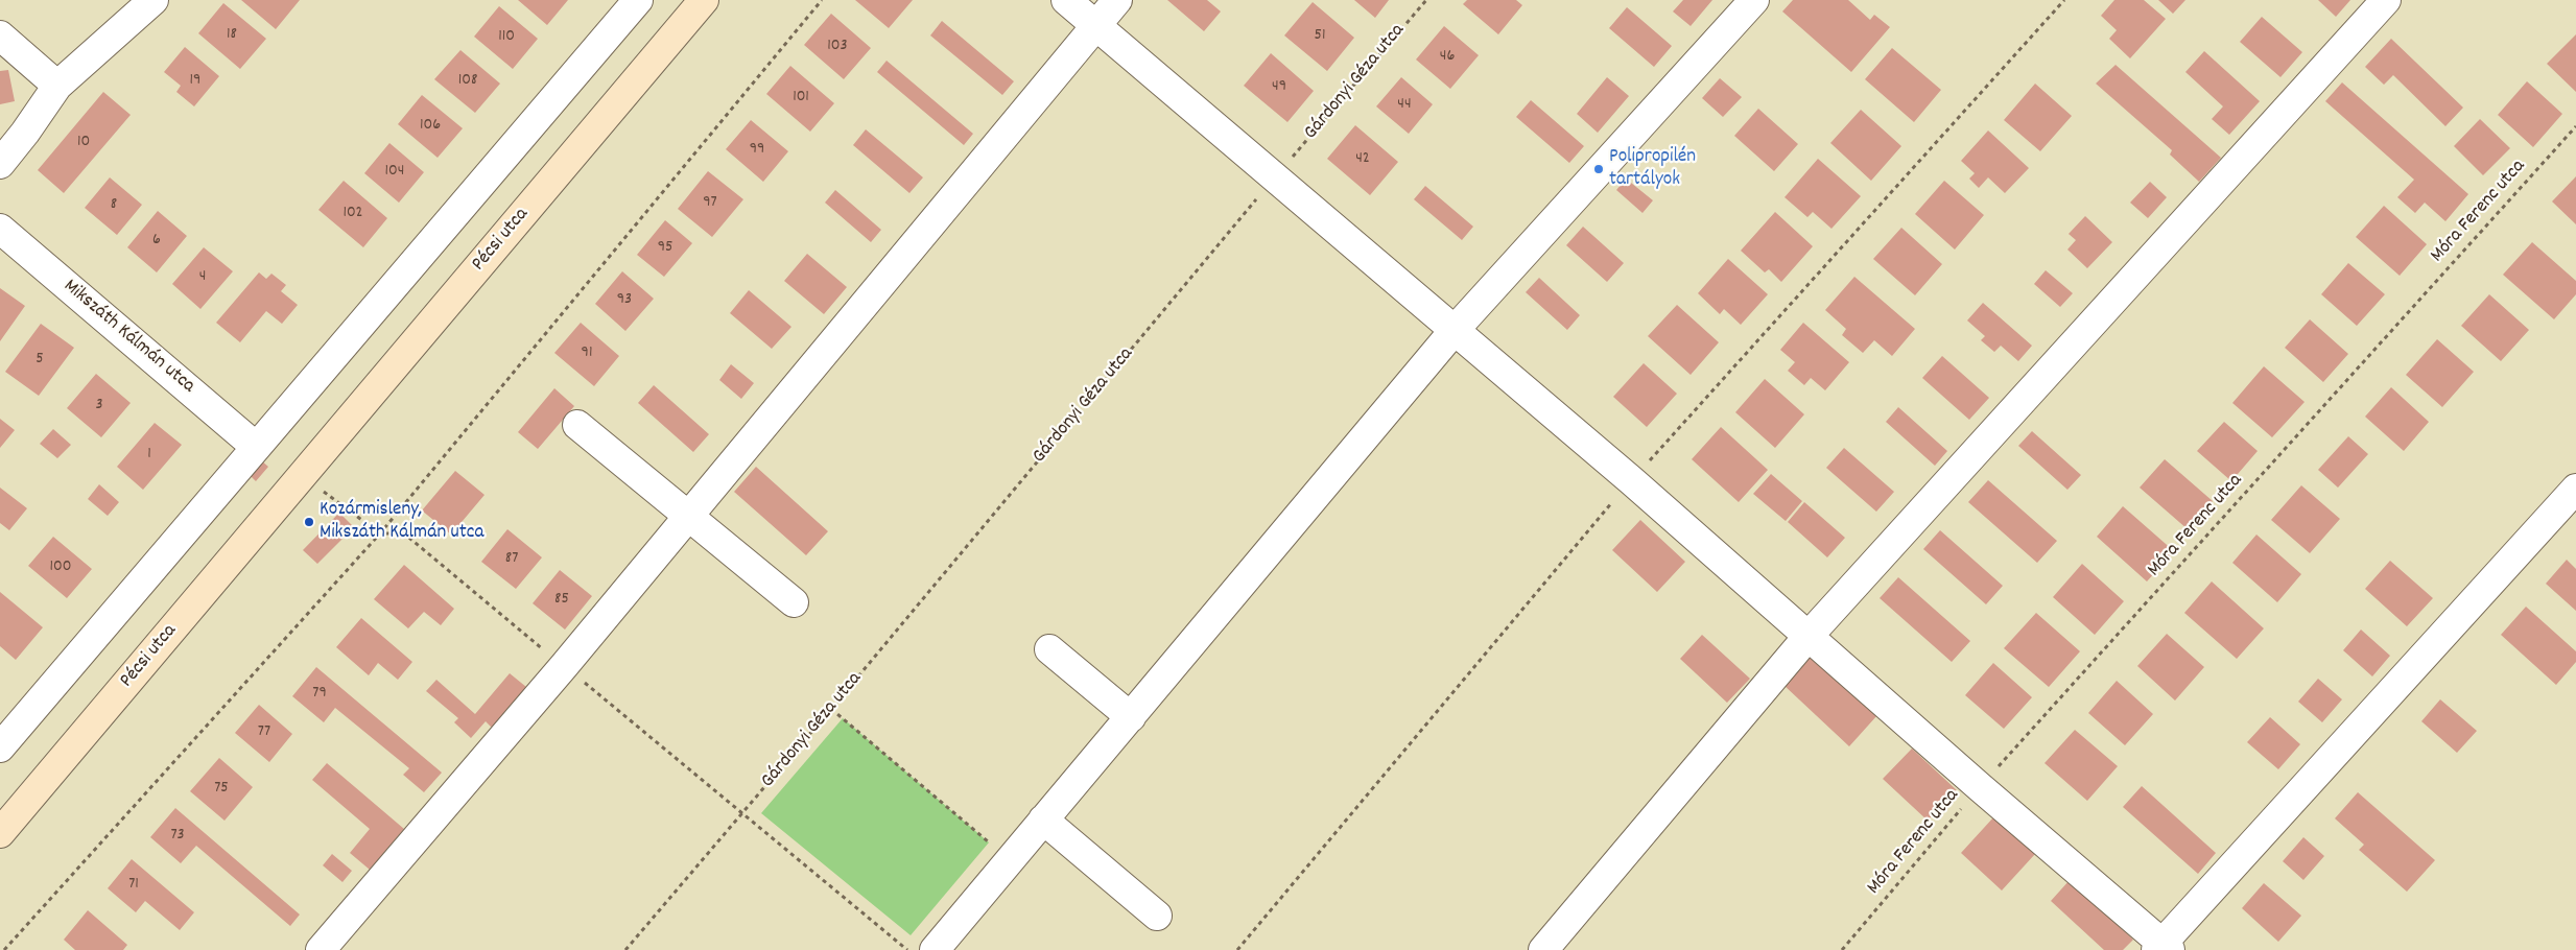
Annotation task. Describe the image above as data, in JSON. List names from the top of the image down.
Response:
{
  "streets": {
    "main road": ["Pécsi utca"],
    "street": ["Mikszáth Kálmán utca"],
    "path": ["Gárdonyi Géza utca", "Móra Ferenc utca"]
  },
  "places": ["Polipropilén tartályok", "Kozármisleny, Mikszáth Kálmán utca"],
  "house_numbers": [
    "18",
    "51",
    "110",
    "103",
    "46",
    "19",
    "108",
    "49",
    "101",
    "44",
    "106",
    "10",
    "99",
    "42",
    "104",
    "97",
    "8",
    "102",
    "6",
    "95",
    "4",
    "93",
    "91",
    "5",
    "3",
    "1",
    "87",
    "100",
    "85",
    "79",
    "77",
    "75",
    "73",
    "71"
  ]
}
